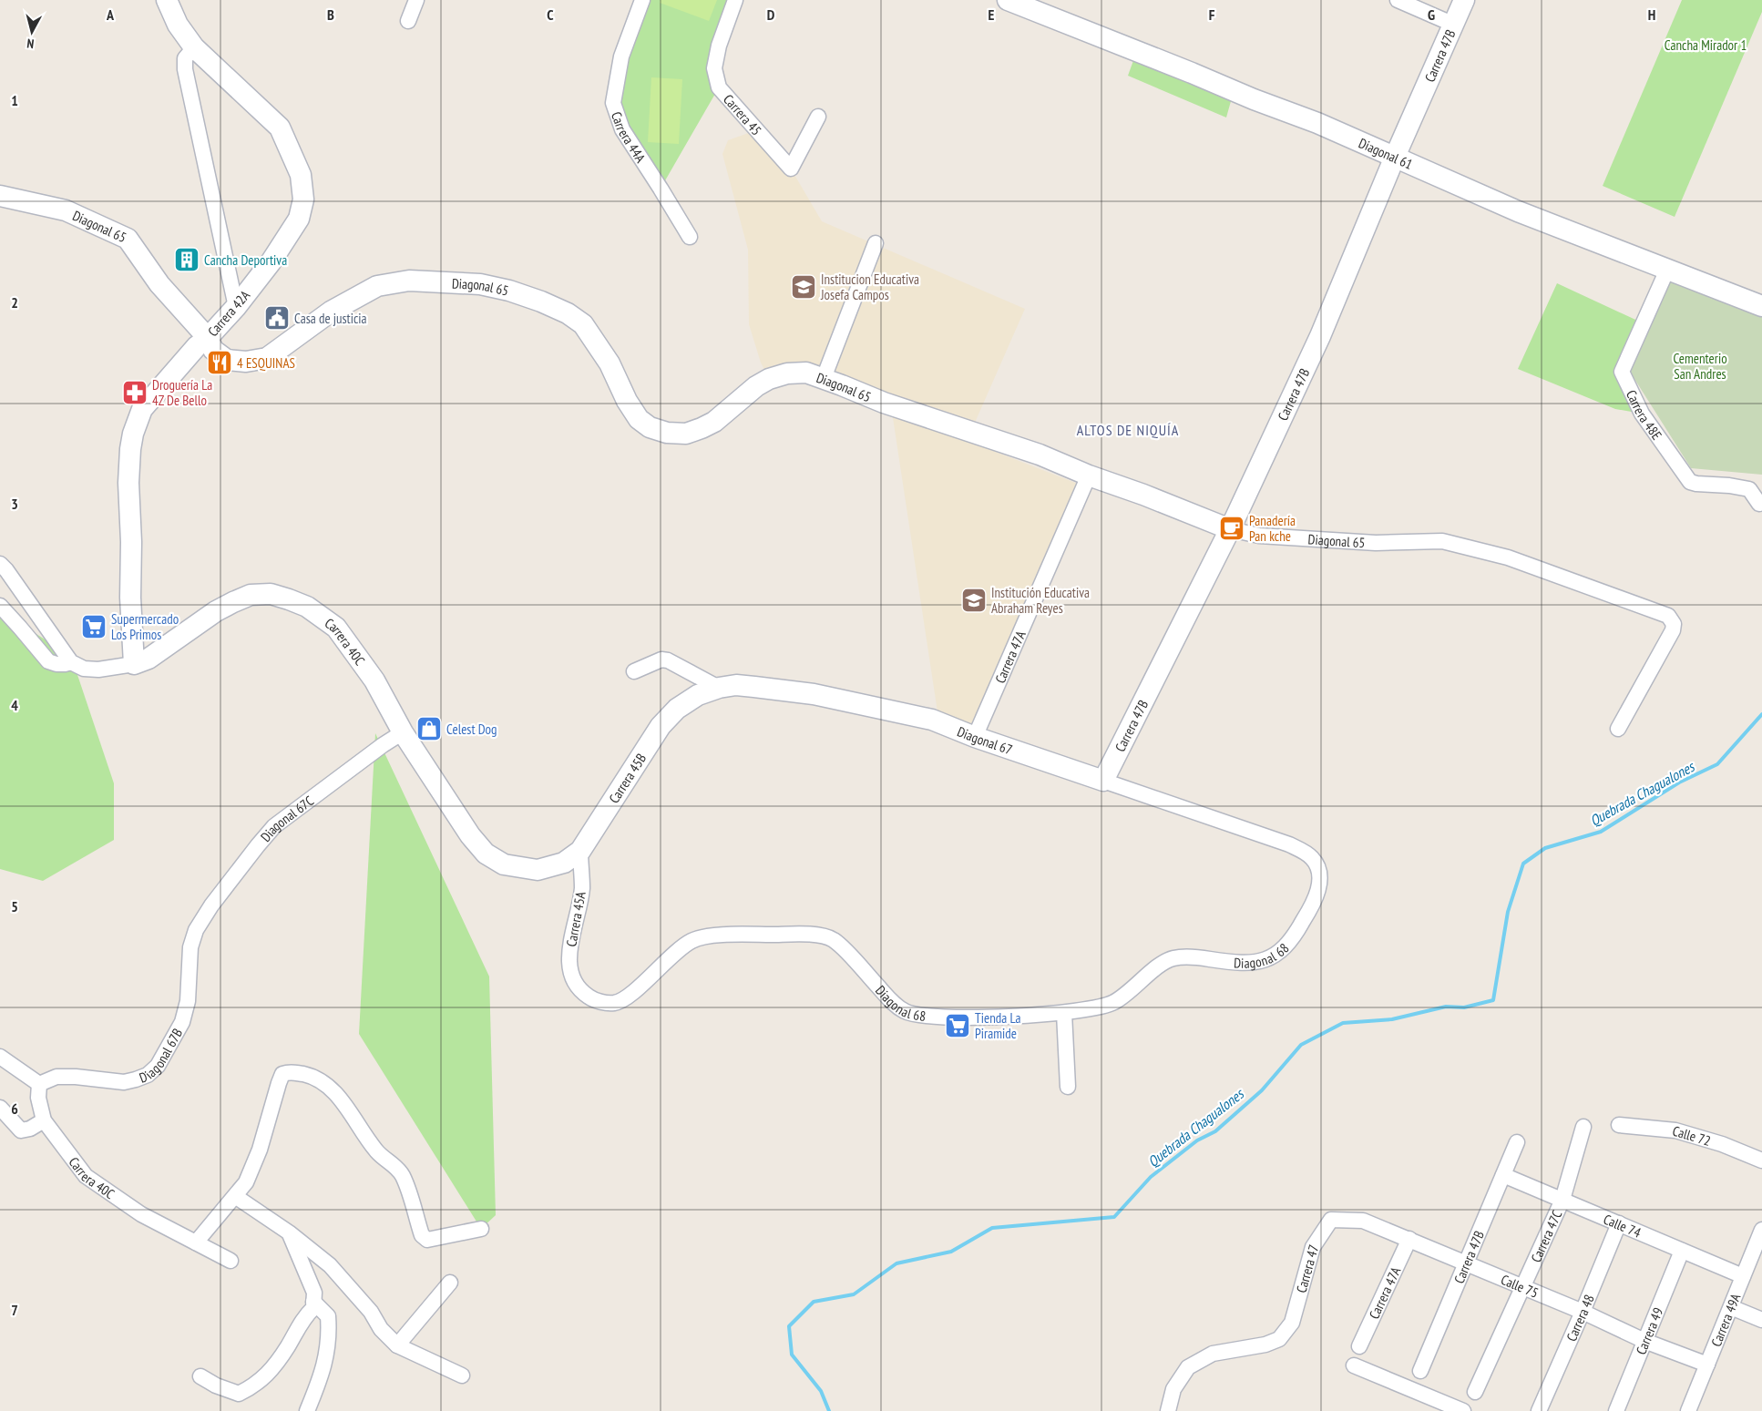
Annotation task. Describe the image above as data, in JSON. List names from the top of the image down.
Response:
{
  "streets": {
    "street": [
      "Carrera 47B",
      "Carrera 45",
      "Carrera 44A",
      "Diagonal 61",
      "Diagonal 65",
      "Carrera 42A",
      "Carrera 48E",
      "Carrera 40C",
      "Carrera 47A",
      "Diagonal 67",
      "Carrera 45B",
      "Diagonal 67C",
      "Carrera 45A",
      "Diagonal 68",
      "Diagonal 67B",
      "Calle 72",
      "Calle 74",
      "Carrera 47C",
      "Carrera 47",
      "Calle 75",
      "Carrera 48",
      "Carrera 49A",
      "Carrera 49"
    ]
  },
  "crossings": [
    ["Carrera 47B", "Diagonal 61"],
    ["Carrera 47B", "Diagonal 65"],
    ["Carrera 47B", "Diagonal 67"],
    ["Carrera 47B", "Calle 74"],
    ["Carrera 47B", "Calle 75"],
    ["Diagonal 61", "Carrera 48E"],
    ["Diagonal 65", "Carrera 42A"],
    ["Diagonal 65", "Carrera 47A"],
    ["Carrera 42A", "Carrera 40C"],
    ["Carrera 40C", "Carrera 45B"],
    ["Carrera 40C", "Diagonal 67C"],
    ["Carrera 40C", "Diagonal 67B"],
    ["Carrera 47A", "Diagonal 67"],
    ["Carrera 47A", "Calle 75"],
    ["Diagonal 67", "Carrera 45B"],
    ["Diagonal 67", "Diagonal 68"],
    ["Carrera 45B", "Carrera 45A"],
    ["Diagonal 67C", "Diagonal 67B"],
    ["Carrera 45A", "Diagonal 68"],
    ["Calle 74", "Carrera 47C"],
    ["Calle 74", "Carrera 48"],
    ["Calle 74", "Carrera 49A"],
    ["Calle 74", "Carrera 49"],
    ["Carrera 47C", "Calle 75"],
    ["Carrera 47", "Calle 75"],
    ["Calle 75", "Carrera 48"],
    ["Calle 75", "Carrera 49A"],
    ["Calle 75", "Carrera 49"]
  ],
  "districts": ["ALTOS DE NIQUÍA"],
  "water": ["Quebrada Chagualones"],
  "parks": ["Cancha Mirador 1", "Cementerio San Andres"],
  "places": {
    "building": ["Cancha Deportiva"],
    "school or university": ["Institucion Educativa Josefa Campos", "Institución Educativa Abraham Reyes"],
    "public building": ["Casa de justicia"],
    "restaurant": ["4 ESQUINAS"],
    "pharmacy": ["Droguería La 4Z De Bello"],
    "cafe": ["Panadería Pan kche"],
    "supermarket": ["Supermercado Los Primos", "Tienda La Piramide"],
    "shop": ["Celest Dog"]
  },
  "north": "bottom",
  "grid": {
    "columns": [
      "A",
      "B",
      "C",
      "D",
      "E",
      "F",
      "G",
      "H"
    ],
    "rows": [
      "1",
      "2",
      "3",
      "4",
      "5",
      "6",
      "7"
    ]
  }
}
